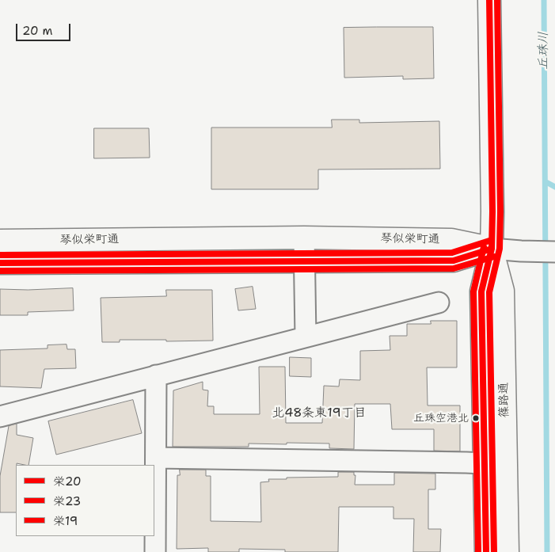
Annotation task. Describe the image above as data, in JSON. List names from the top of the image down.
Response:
{
  "streets": {
    "street": ["琴似栄町通", "篠路通"]
  },
  "crossings": [
    ["琴似栄町通", "篠路通"]
  ],
  "districts": ["北48条東19丁目"],
  "water": ["丘珠川"],
  "places": ["丘珠空港北"],
  "lines": ["transit line 栄20", "transit line 栄23", "transit line 栄19"],
  "legend": ["栄20", "栄23", "栄19"],
  "scale_bar": "20 m"
}
